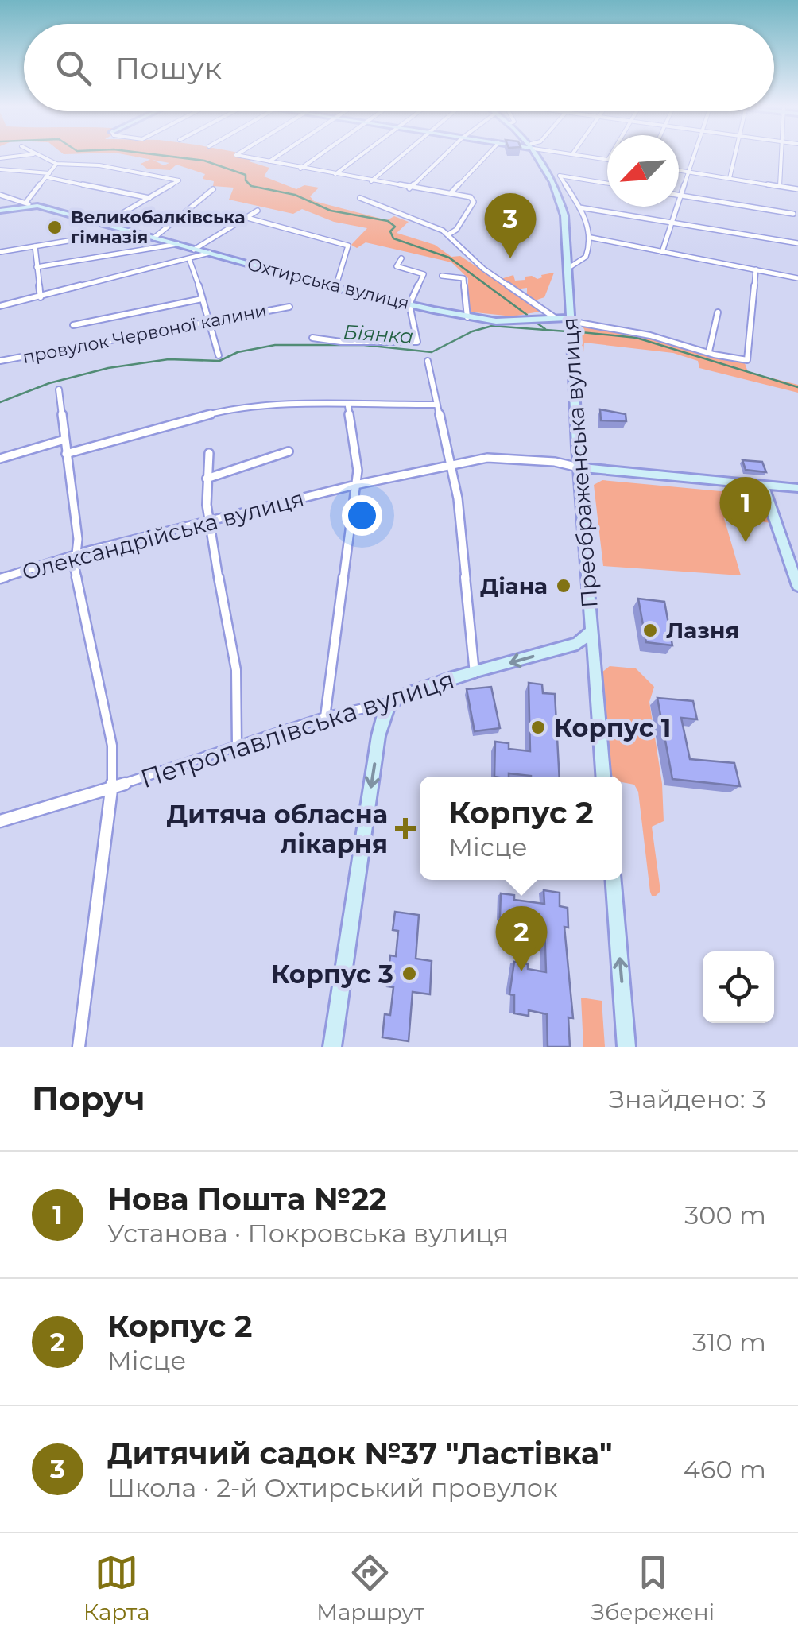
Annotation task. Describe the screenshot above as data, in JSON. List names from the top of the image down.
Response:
{
  "streets": {
    "street": [
      "Охтирська вулиця",
      "провулок Червоної калини",
      "Преображенська вулиця",
      "Олександрійська вулиця",
      "Петропавлівська вулиця"
    ]
  },
  "crossings": [
    ["Охтирська вулиця", "Преображенська вулиця"],
    ["Преображенська вулиця", "Олександрійська вулиця"],
    ["Преображенська вулиця", "Петропавлівська вулиця"]
  ],
  "water": ["Біянка"],
  "places": {
    "other": [
      "Великобалківська гімназія",
      "Діана",
      "Лазня",
      "Корпус 1",
      "Корпус 3"
    ],
    "health": ["Дитяча обласна лікарня"]
  },
  "north": "bottom left",
  "page": {
    "search": "Пошук",
    "pins": ["3", "1", "2"],
    "popup": ["Корпус 2", "Місце"],
    "heading": ["Поруч", "Знайдено: 3"],
    "list": [
      {
        "mark": "1",
        "name": "Нова Пошта №22",
        "note": "Установа · Покровська вулиця",
        "value": "300 m"
      },
      {
        "mark": "2",
        "name": "Корпус 2",
        "note": "Місце",
        "value": "310 m"
      },
      {
        "mark": "3",
        "name": "Дитячий садок №37 \"Ластівка\"",
        "note": "Школа · 2-й Охтирський провулок",
        "value": "460 m"
      }
    ],
    "nav": ["Карта", "Маршрут", "Збережені"]
  }
}
